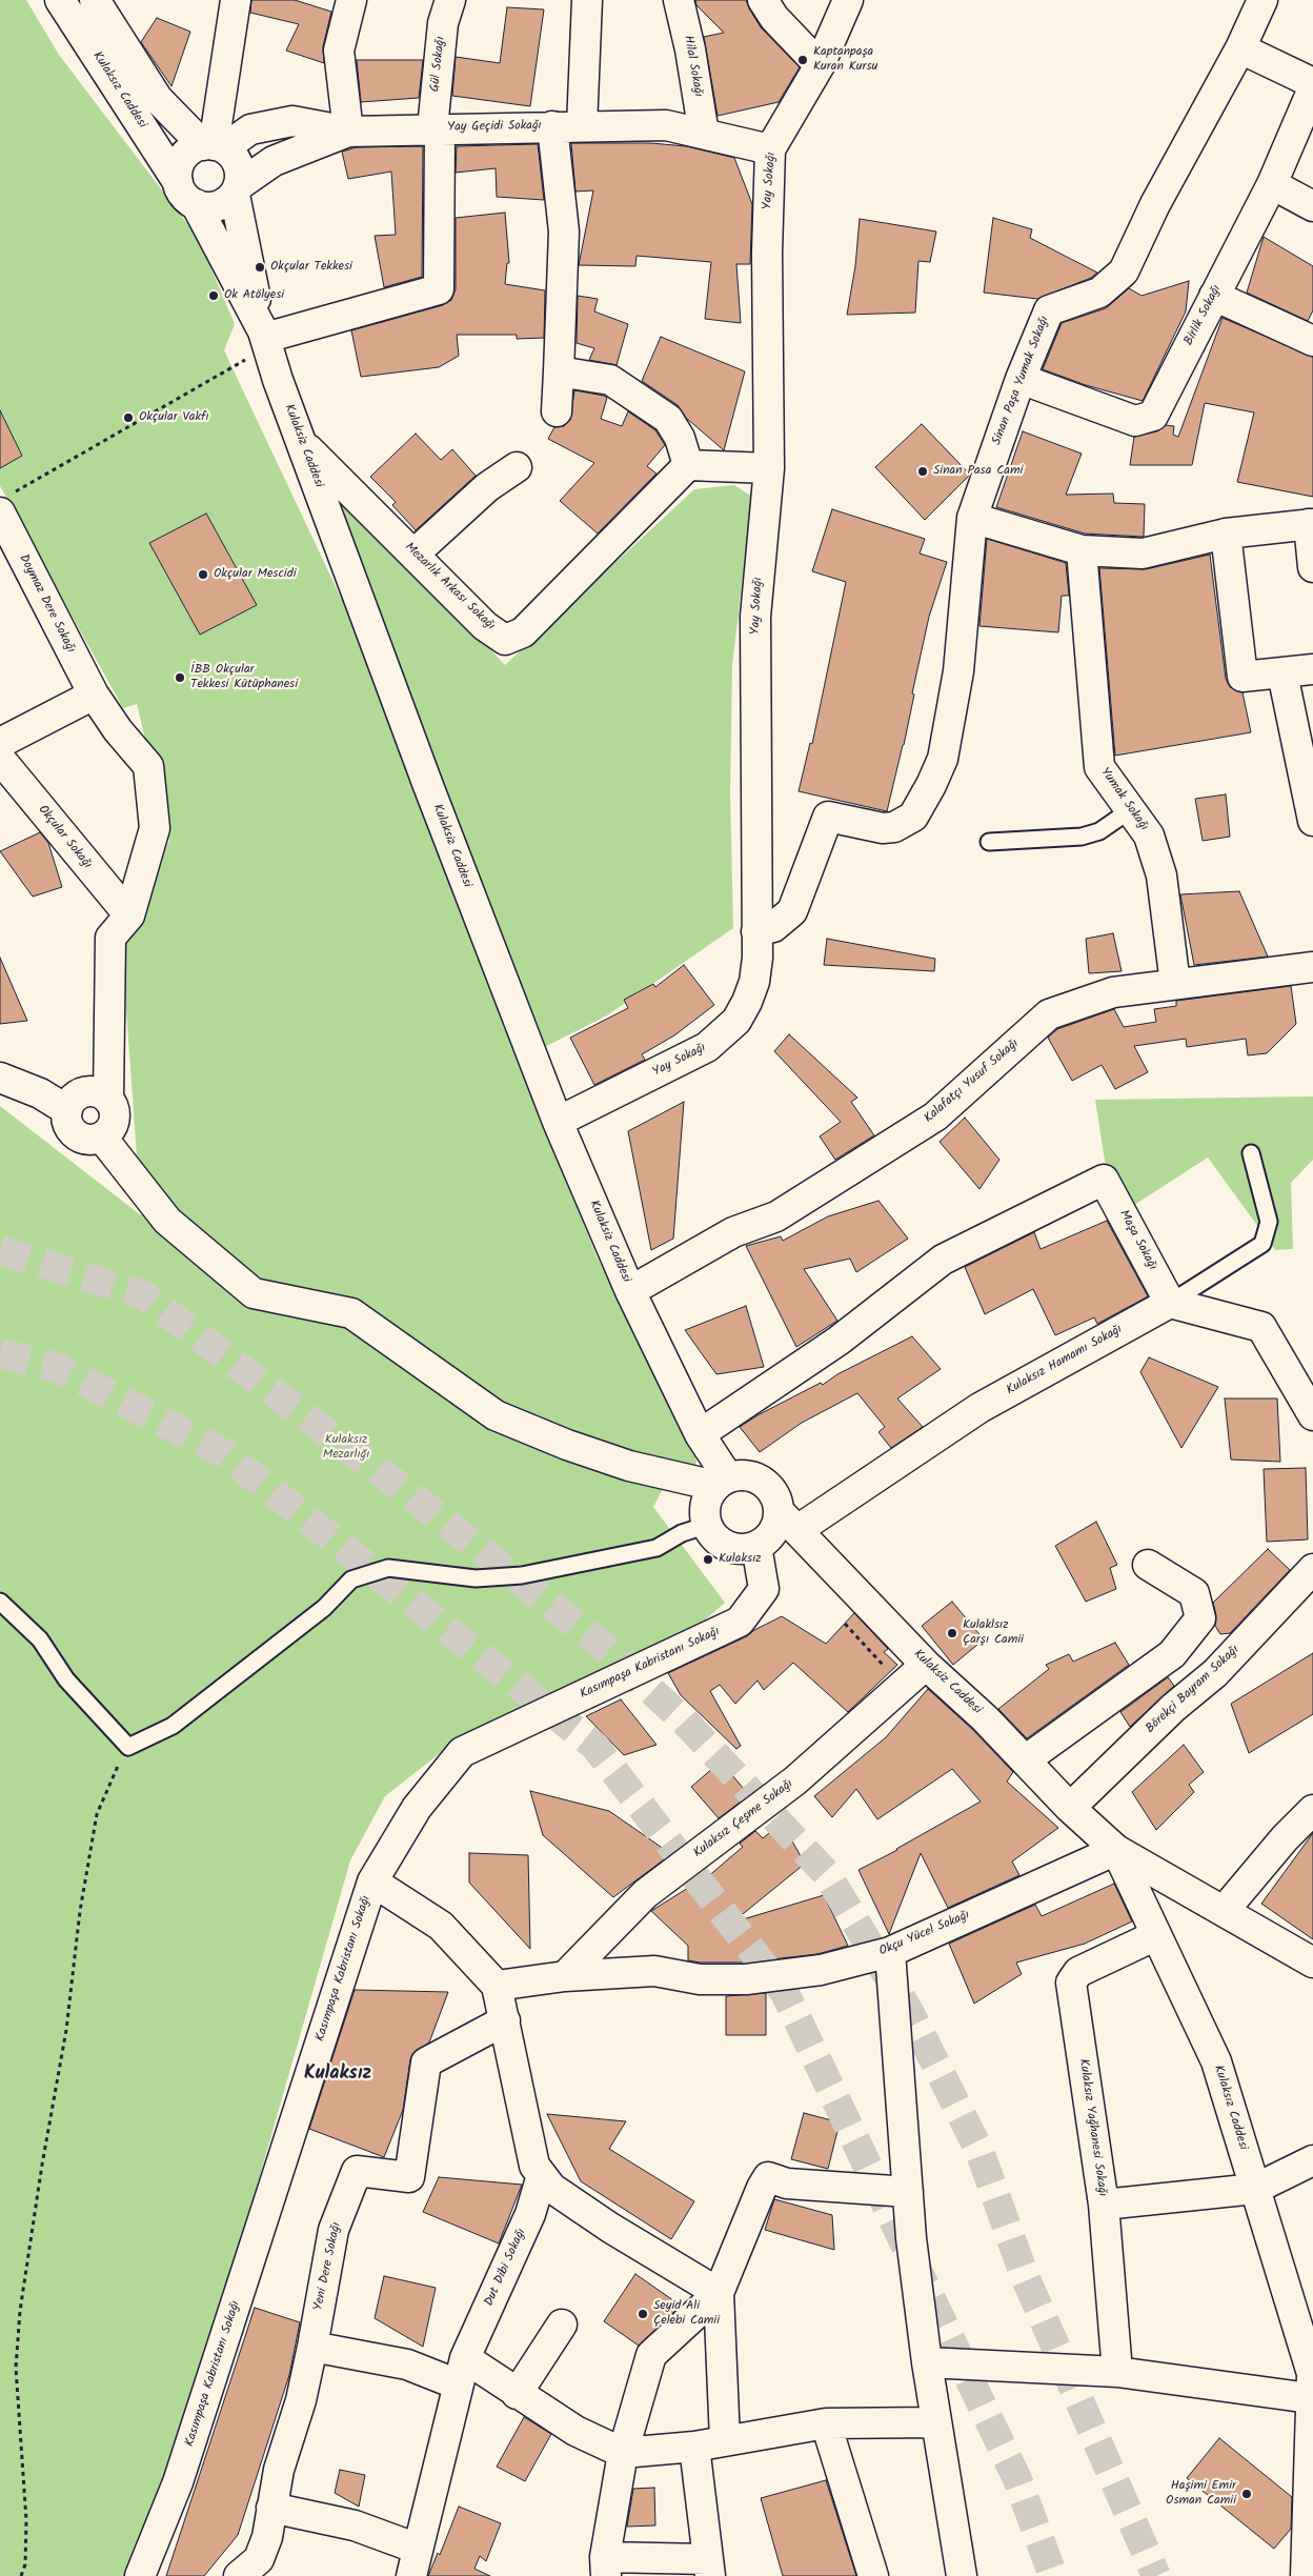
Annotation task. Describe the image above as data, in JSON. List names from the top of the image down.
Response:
{
  "streets": {
    "street": [
      "Gül Sokağı",
      "Hilal Sokağı",
      "Kulaksız Caddesi",
      "Yay Geçidi Sokağı",
      "Yay Sokağı",
      "Birlik Sokağı",
      "Sinan Paşa Yumak Sokağı",
      "Kulaksiz Caddesi",
      "Mezarlık Arkası Sokağı",
      "Doymaz Dere Sokağı",
      "Yumak Sokağı",
      "Okçular Sokağı",
      "Kalafatçı Yusuf Sokağı",
      "Maşa Sokağı",
      "Kulaksız Hamamı Sokağı",
      "Kasımpaşa Kabristanı Sokağı",
      "Börekçi Bayram Sokağı",
      "Kulaksız Çeşme Sokağı",
      "Okçu Yücel Sokağı",
      "Kulaksız Yağhanesi Sokağı",
      "Yeni Dere Sokağı",
      "Dut Dibi Sokağı"
    ]
  },
  "crossings": [
    ["Gül Sokağı", "Yay Geçidi Sokağı"],
    ["Gül Sokağı", "Kulaksiz Caddesi"],
    ["Hilal Sokağı", "Yay Geçidi Sokağı"],
    ["Kulaksız Caddesi", "Yay Geçidi Sokağı"],
    ["Kulaksız Caddesi", "Kulaksiz Caddesi"],
    ["Kulaksız Caddesi", "Okçu Yücel Sokağı"],
    ["Kulaksız Caddesi", "Kulaksız Yağhanesi Sokağı"],
    ["Yay Geçidi Sokağı", "Yay Sokağı"],
    ["Yay Geçidi Sokağı", "Kulaksiz Caddesi"],
    ["Yay Sokağı", "Sinan Paşa Yumak Sokağı"],
    ["Yay Sokağı", "Kulaksiz Caddesi"],
    ["Birlik Sokağı", "Sinan Paşa Yumak Sokağı"],
    ["Kulaksiz Caddesi", "Mezarlık Arkası Sokağı"],
    ["Kulaksiz Caddesi", "Kalafatçı Yusuf Sokağı"],
    ["Kulaksiz Caddesi", "Maşa Sokağı"],
    ["Kulaksiz Caddesi", "Kulaksız Hamamı Sokağı"],
    ["Kulaksiz Caddesi", "Kasımpaşa Kabristanı Sokağı"],
    ["Kulaksiz Caddesi", "Börekçi Bayram Sokağı"],
    ["Kulaksiz Caddesi", "Kulaksız Çeşme Sokağı"],
    ["Kulaksiz Caddesi", "Okçu Yücel Sokağı"],
    ["Doymaz Dere Sokağı", "Okçular Sokağı"],
    ["Yumak Sokağı", "Kalafatçı Yusuf Sokağı"],
    ["Maşa Sokağı", "Kulaksız Hamamı Sokağı"],
    ["Kulaksız Hamamı Sokağı", "Kasımpaşa Kabristanı Sokağı"],
    ["Kulaksız Çeşme Sokağı", "Okçu Yücel Sokağı"]
  ],
  "districts": ["Kulaksız"],
  "parks": ["Kulaksız Mezarlığı"],
  "places": [
    "Kaptanpaşa Kuran Kursu",
    "Okçular Tekkesi",
    "Ok Atölyesi",
    "Okçular Vakfı",
    "Sinan Pasa Cami",
    "Okçular Mescidi",
    "İBB Okçular Tekkesi Kütüphanesi",
    "Kulaksız",
    "Kulaklsız Çarşı Camii",
    "Seyid Ali Çelebi Camii",
    "Haşimi Emir Osman Camii"
  ]
}
